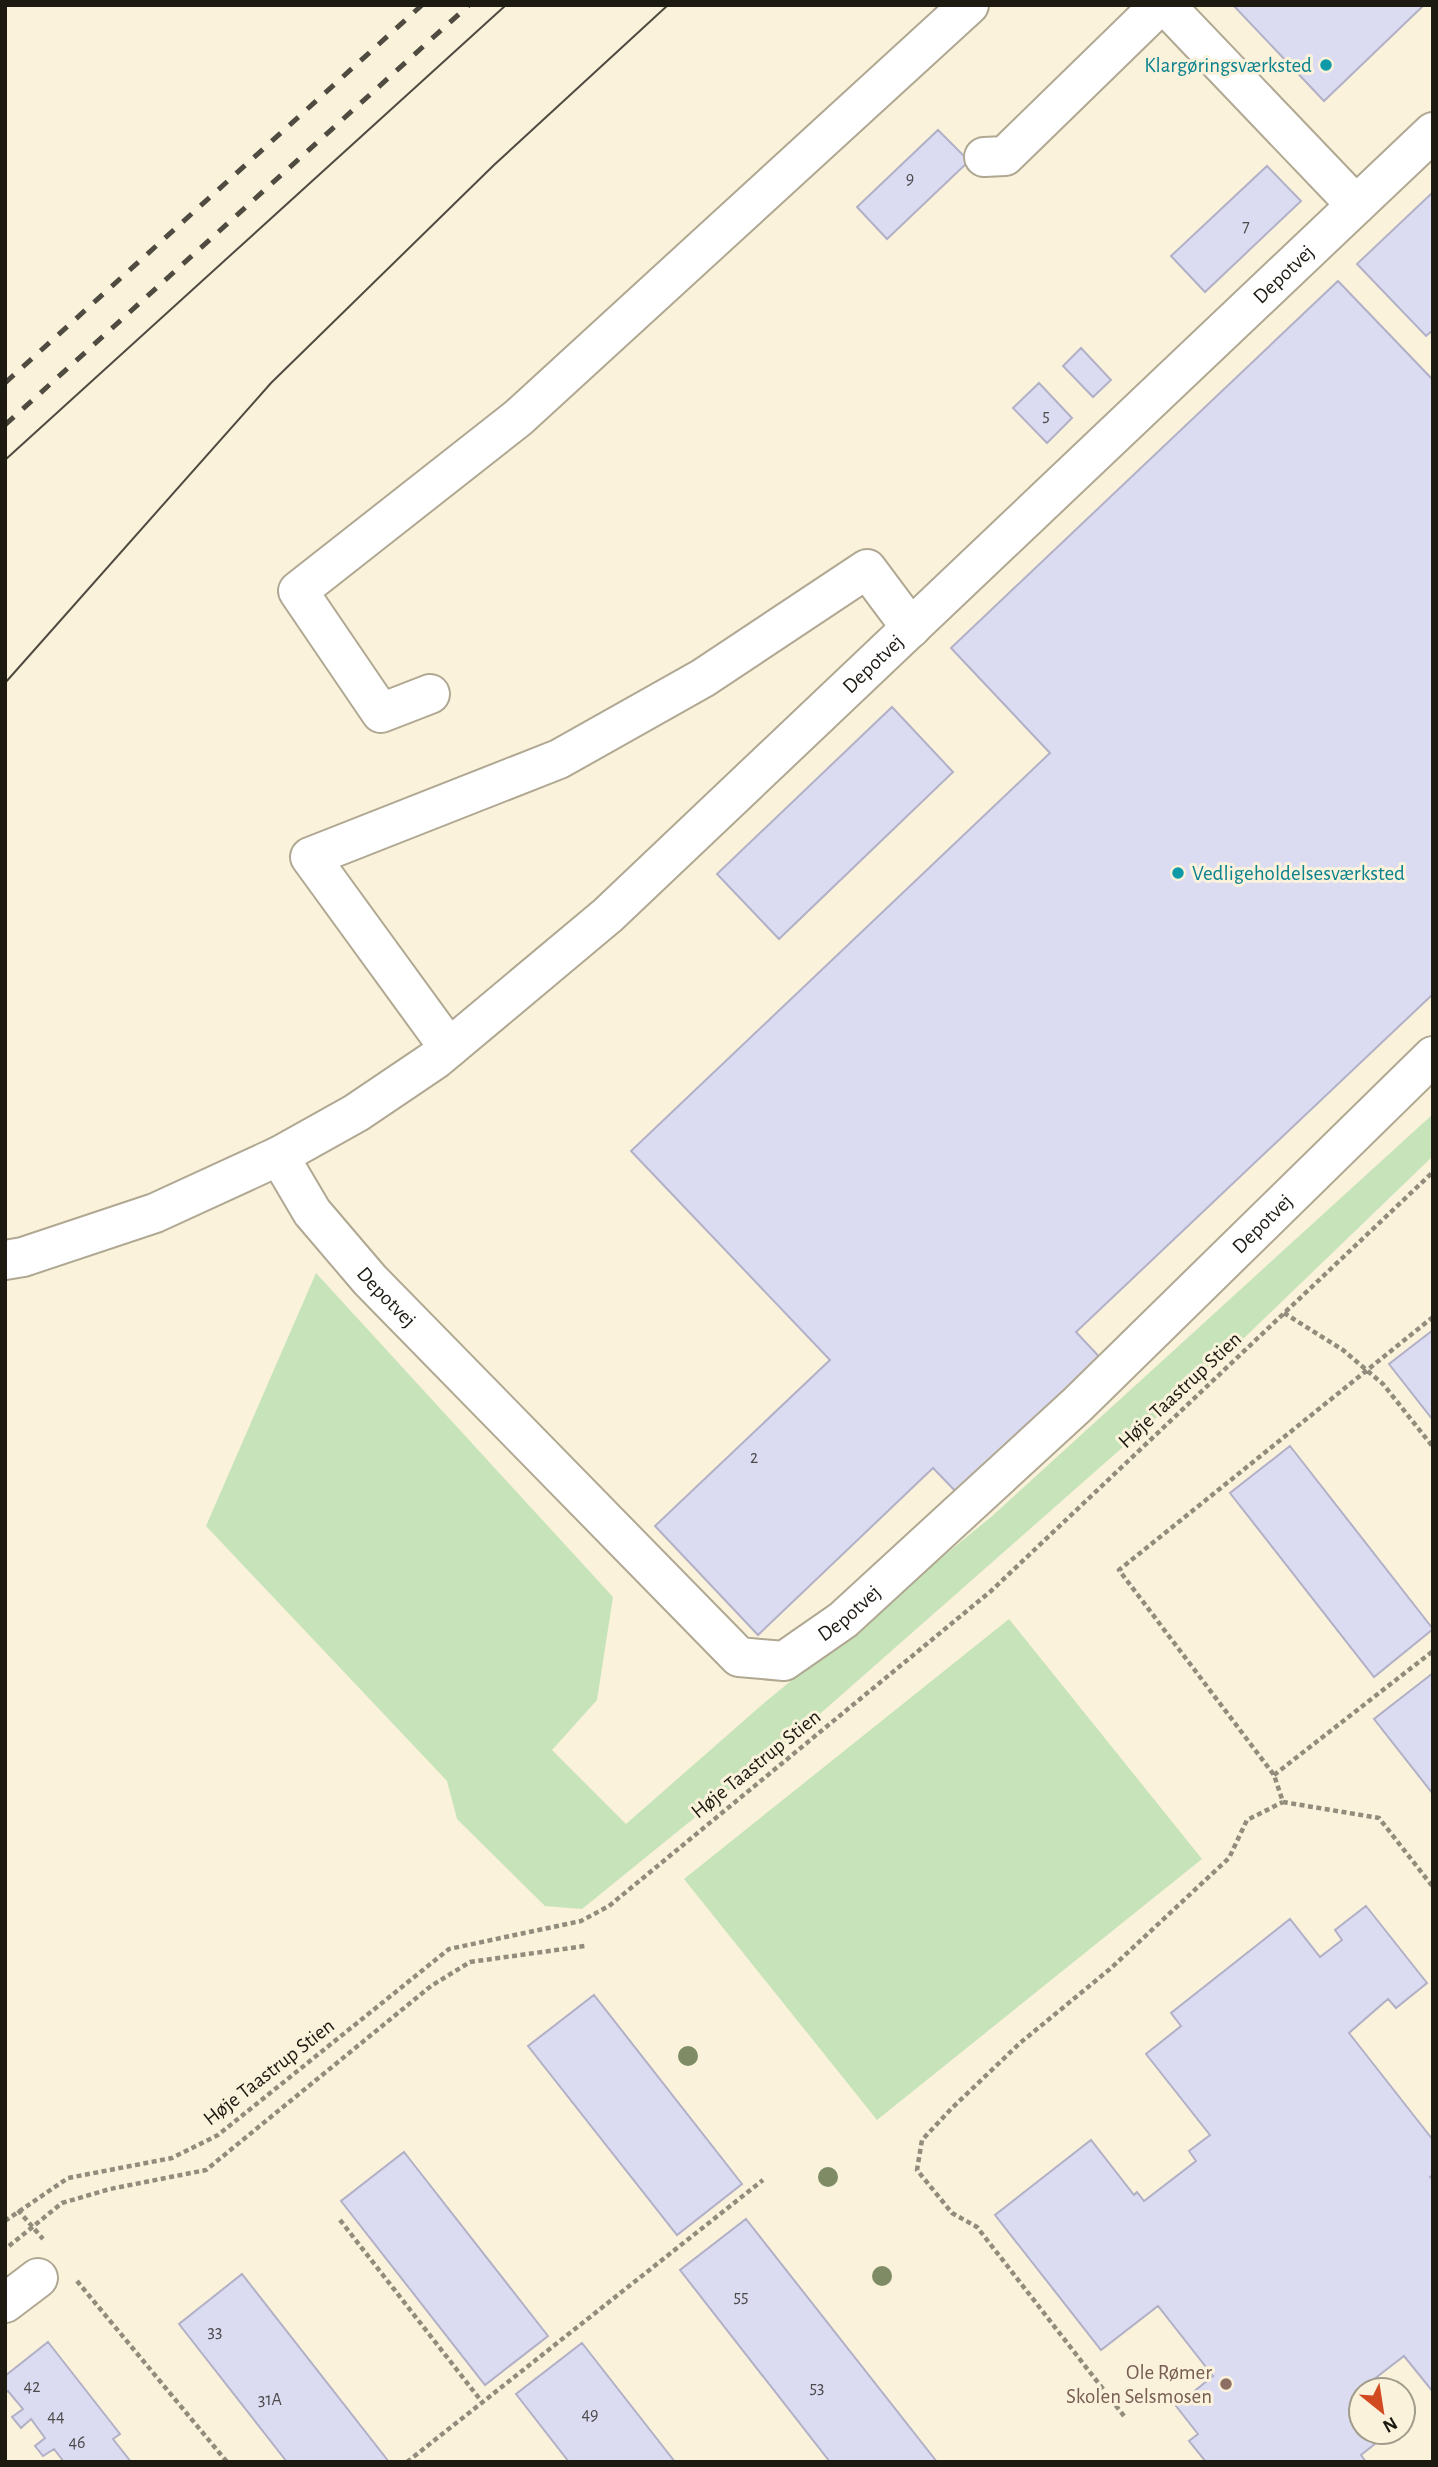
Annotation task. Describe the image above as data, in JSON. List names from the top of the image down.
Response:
{
  "streets": {
    "street": ["Depotvej"],
    "path": ["Høje Taastrup Stien"]
  },
  "places": ["Klargøringsværksted", "Vedligeholdelsesværksted", "Ole Rømer Skolen Selsmosen"],
  "house_numbers": [
    "9",
    "7",
    "5",
    "2",
    "55",
    "33",
    "42",
    "53",
    "31A",
    "49",
    "44",
    "46"
  ],
  "north": "bottom right"
}
